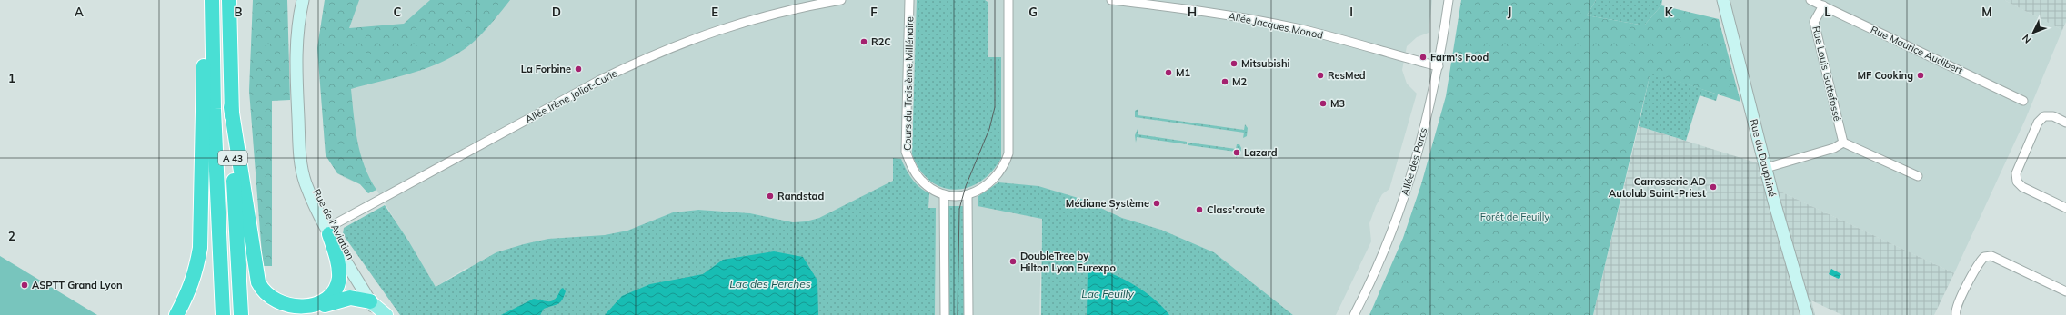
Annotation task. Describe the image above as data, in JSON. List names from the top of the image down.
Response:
{
  "streets": {
    "highway": ["A 43"],
    "street": [
      "Allée Jacques Monod",
      "Rue Maurice Audibert",
      "Rue Louis Gattefossé",
      "Cours du Troisième Millénaire",
      "Allée Irène Joliot-Curie",
      "Rue du Dauphiné",
      "Allée des Parcs",
      "Rue de l'Aviation"
    ]
  },
  "crossings": [
    ["Allée Jacques Monod", "Allée des Parcs"],
    ["Rue Maurice Audibert", "Rue Louis Gattefossé"],
    ["Allée Irène Joliot-Curie", "Rue de l'Aviation"]
  ],
  "water": ["Lac des Perches", "Lac Feuilly"],
  "parks": ["Forêt de Feuilly"],
  "places": [
    "R2C",
    "Farm's Food",
    "Mitsubishi",
    "La Forbine",
    "M1",
    "ResMed",
    "MF Cooking",
    "M2",
    "M3",
    "Lazard",
    "Carrosserie AD Autolub Saint-Priest",
    "Randstad",
    "Médiane Système",
    "Class'croute",
    "DoubleTree by Hilton Lyon Eurexpo",
    "ASPTT Grand Lyon"
  ],
  "north": "bottom left",
  "grid": {
    "columns": [
      "A",
      "B",
      "C",
      "D",
      "E",
      "F",
      "G",
      "H",
      "I",
      "J",
      "K",
      "L",
      "M"
    ],
    "rows": ["1", "2"]
  }
}
